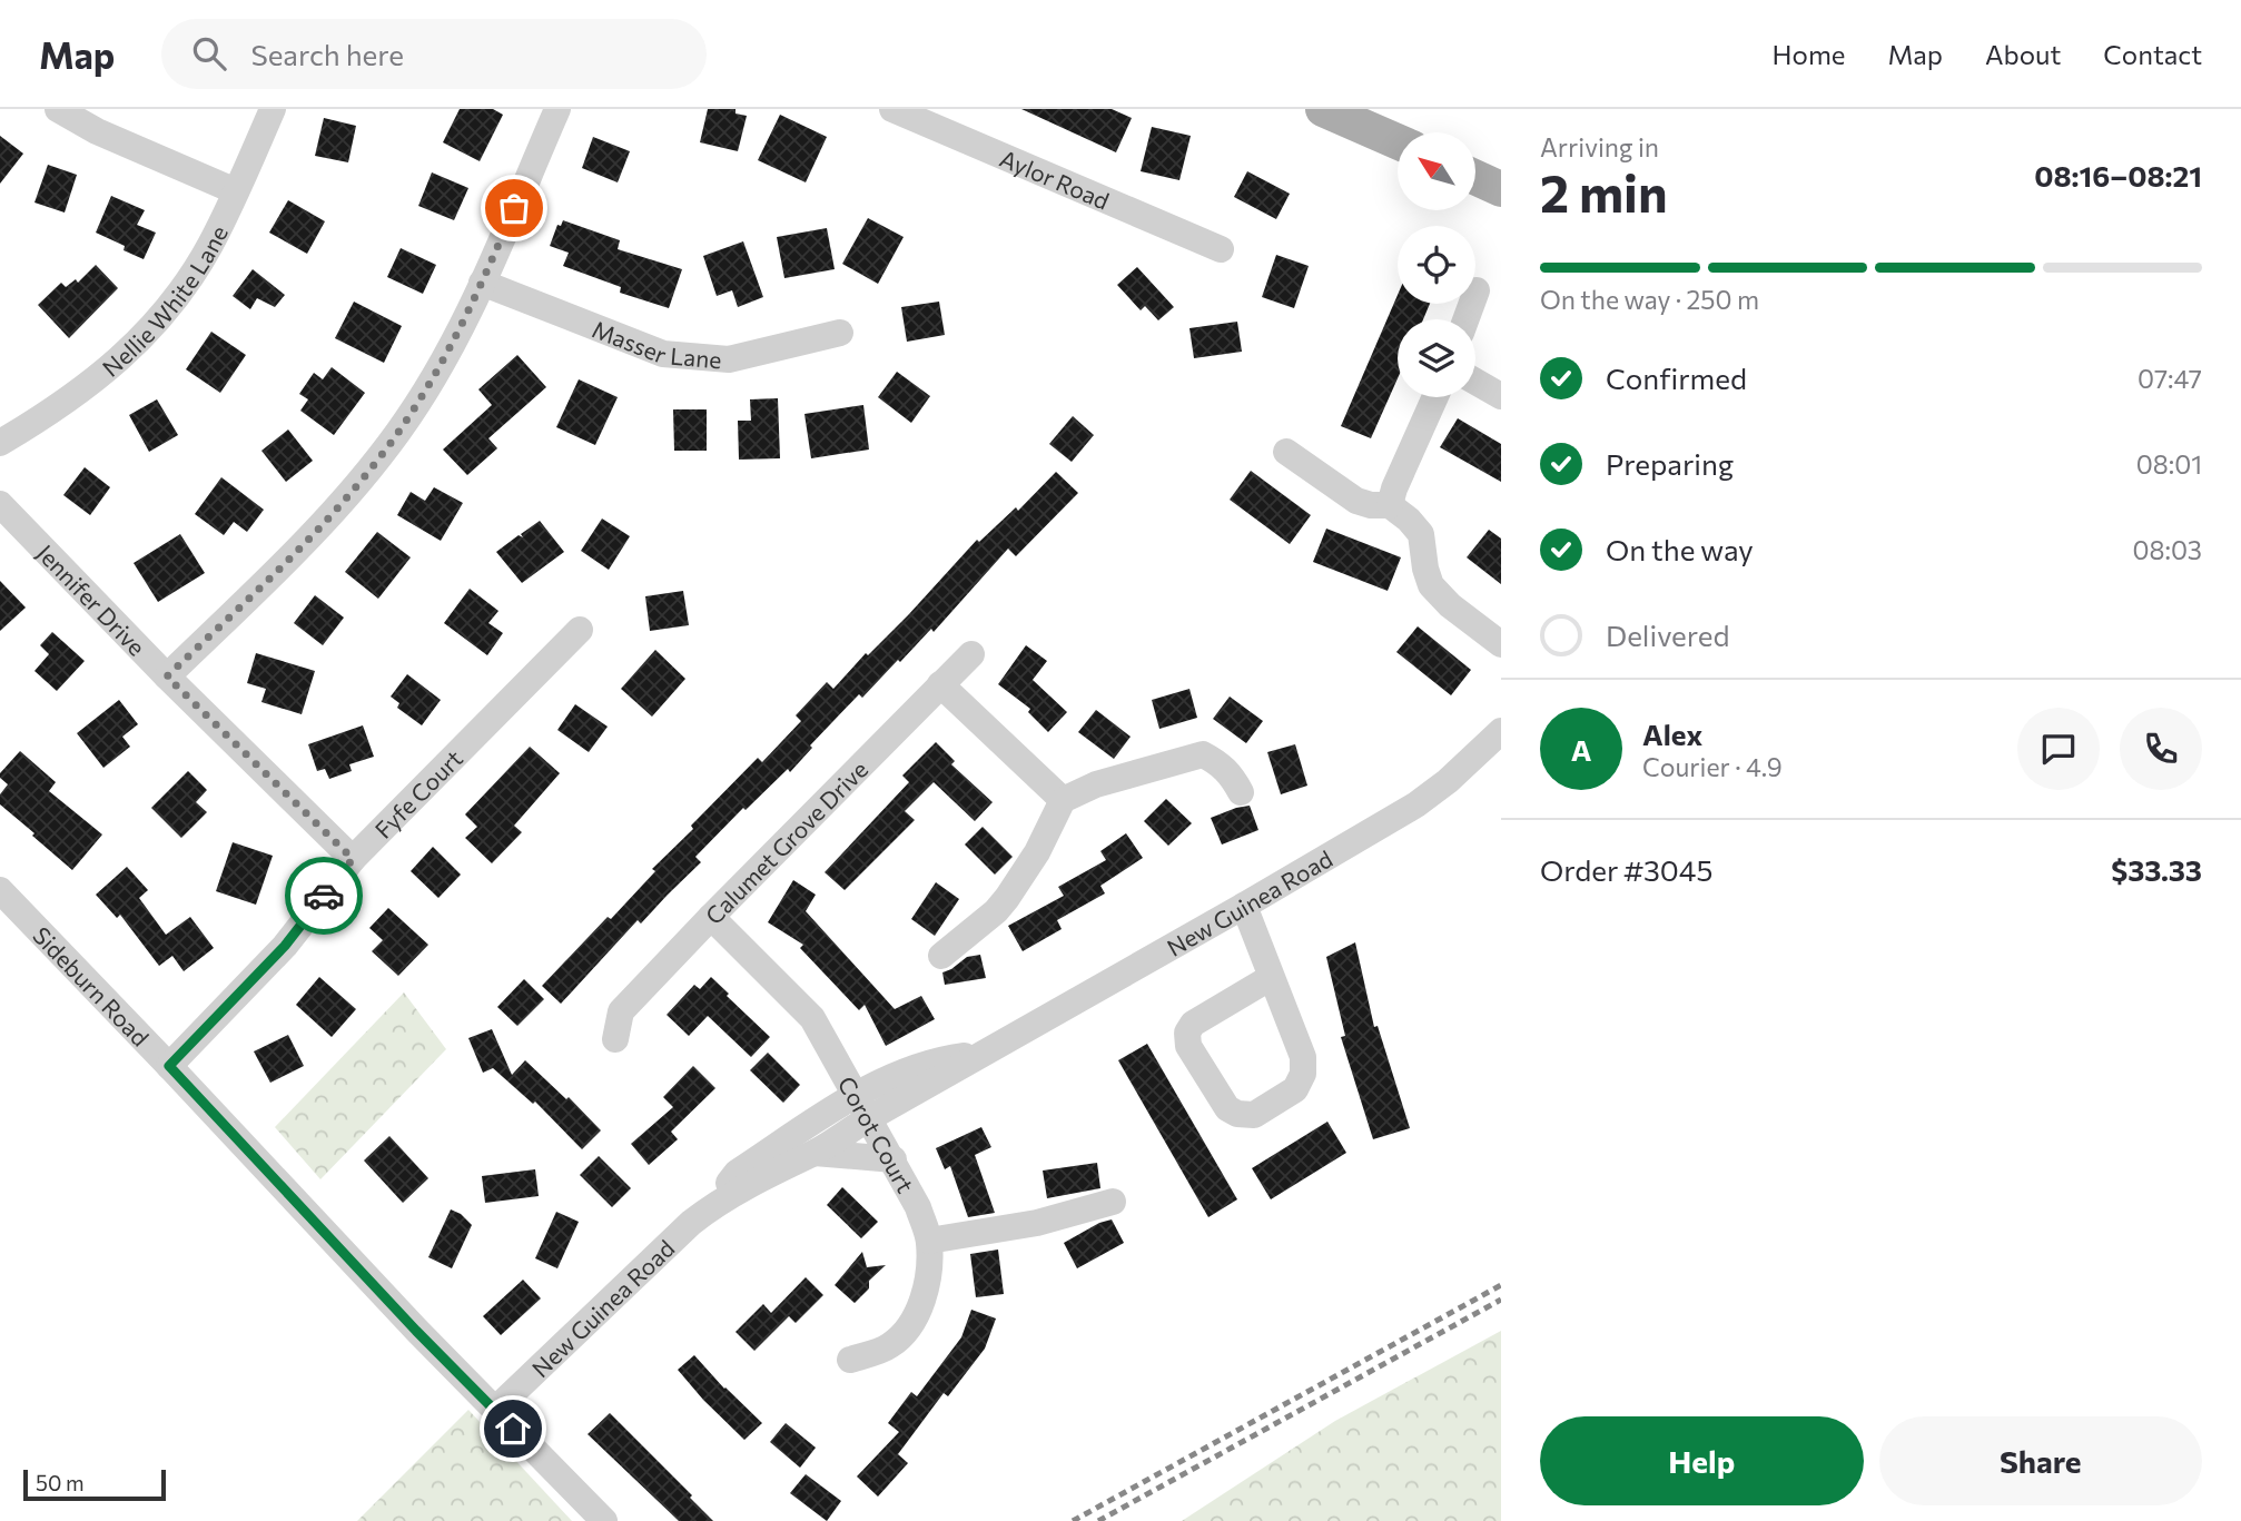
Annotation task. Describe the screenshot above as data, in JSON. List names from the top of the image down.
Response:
{
  "streets": {
    "street": [
      "Aylor Road",
      "Nellie White Lane",
      "Masser Lane",
      "Jennifer Drive",
      "Fyfe Court",
      "Calumet Grove Drive",
      "New Guinea Road",
      "Sideburn Road",
      "Corot Court"
    ]
  },
  "crossings": [
    ["Jennifer Drive", "Fyfe Court"],
    ["Fyfe Court", "Sideburn Road"],
    ["Calumet Grove Drive", "Corot Court"],
    ["New Guinea Road", "Sideburn Road"],
    ["New Guinea Road", "Corot Court"]
  ],
  "scale_bar": "50 m",
  "north": "top left",
  "page": {
    "header": "Map",
    "search": "Search here",
    "nav": [
      "Home",
      "Map",
      "About",
      "Contact"
    ],
    "heading": ["2 min", "Arriving in", "08:16–08:21"],
    "panel": [
      "Alex",
      "Courier · 4.9",
      "Order #3045",
      "$33.33"
    ],
    "bar": "On the way · 250 m",
    "list": [
      ["Confirmed", "07:47"],
      ["Preparing", "08:01"],
      ["On the way", "08:03"],
      "Delivered"
    ],
    "round": "A",
    "buttons": ["Help", "Share"],
    "scale": "50 m"
  }
}
